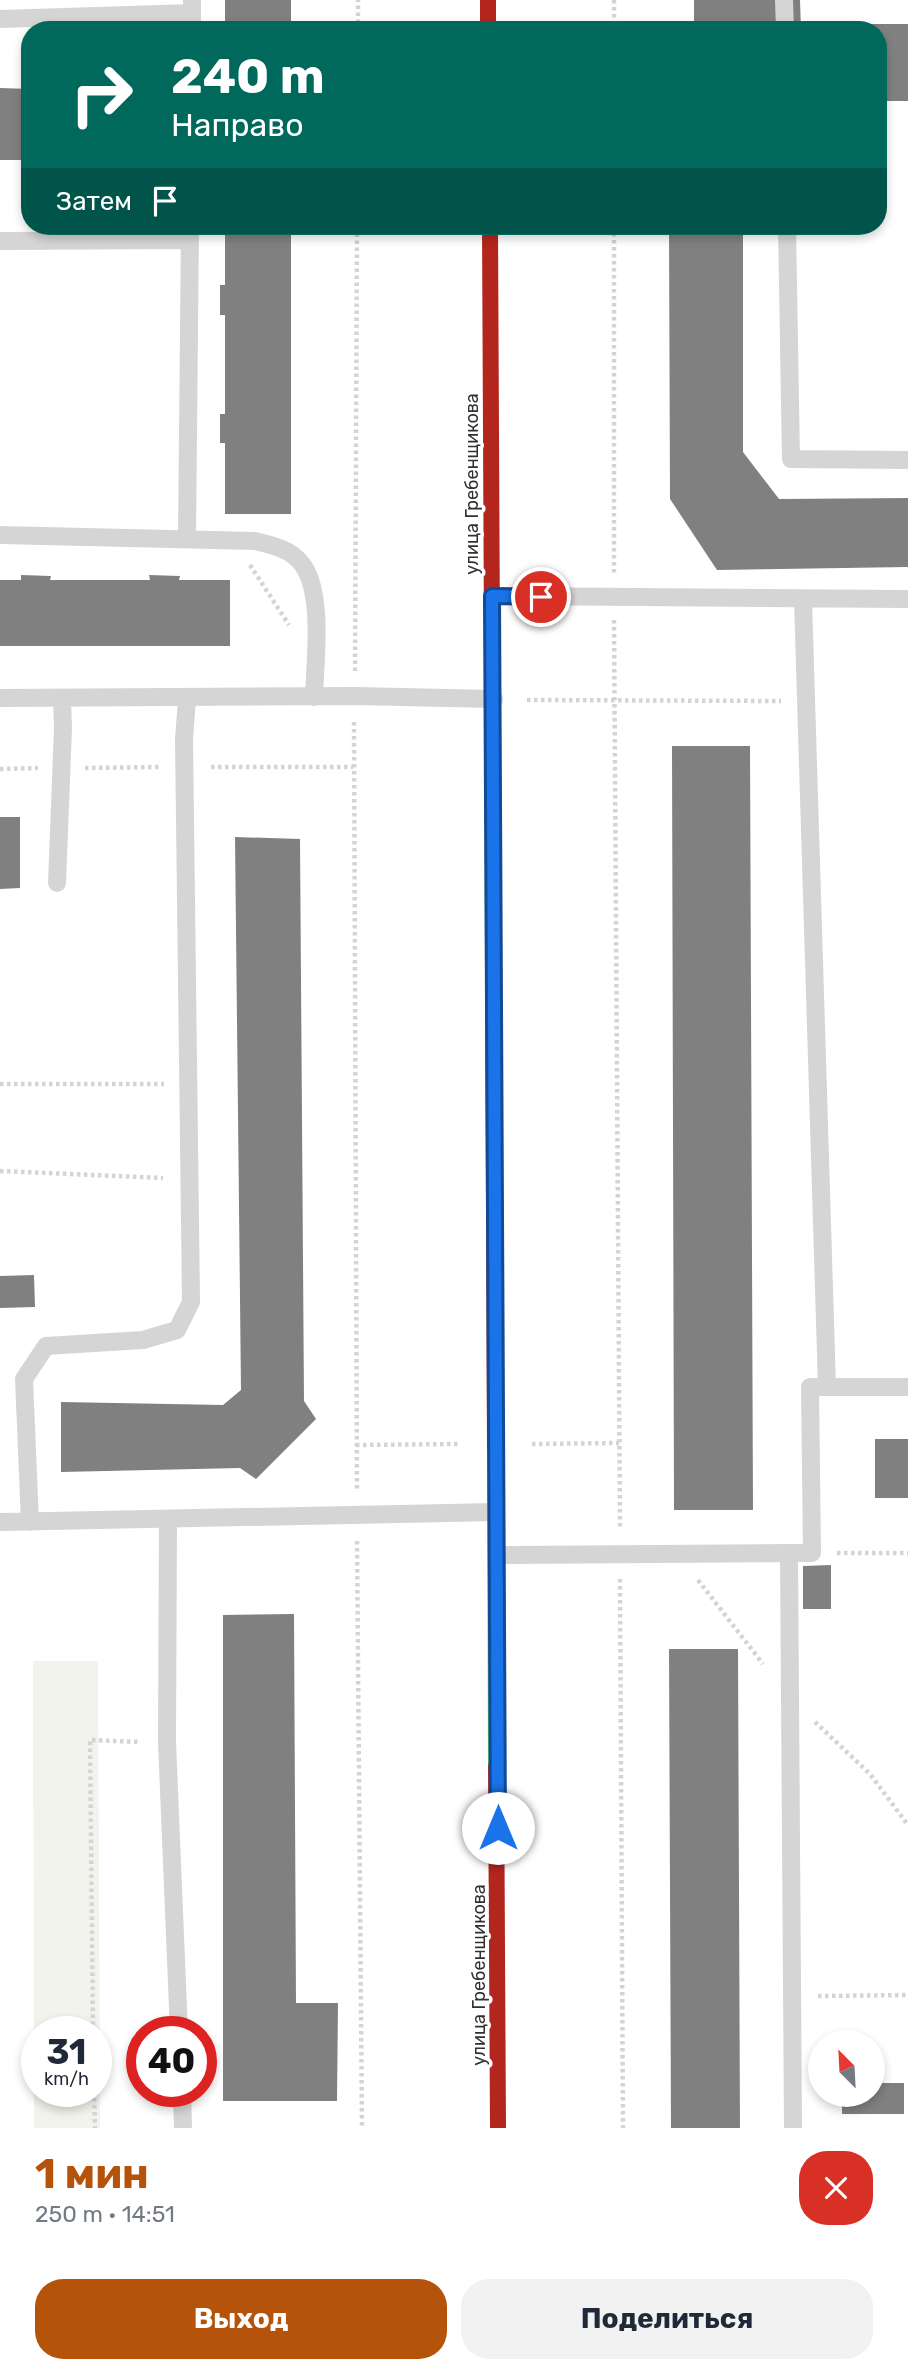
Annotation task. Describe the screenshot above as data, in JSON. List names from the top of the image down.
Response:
{
  "streets": {
    "street": ["улица Гребенщикова"]
  },
  "north": "top left",
  "page": {
    "turn": ["240 m", "Направо"],
    "then": "Затем",
    "speed": "31 km/h",
    "limit": "40",
    "heading": ["1 мин", "250 m · 14:51"],
    "buttons": ["Выход", "Поделиться"]
  }
}
